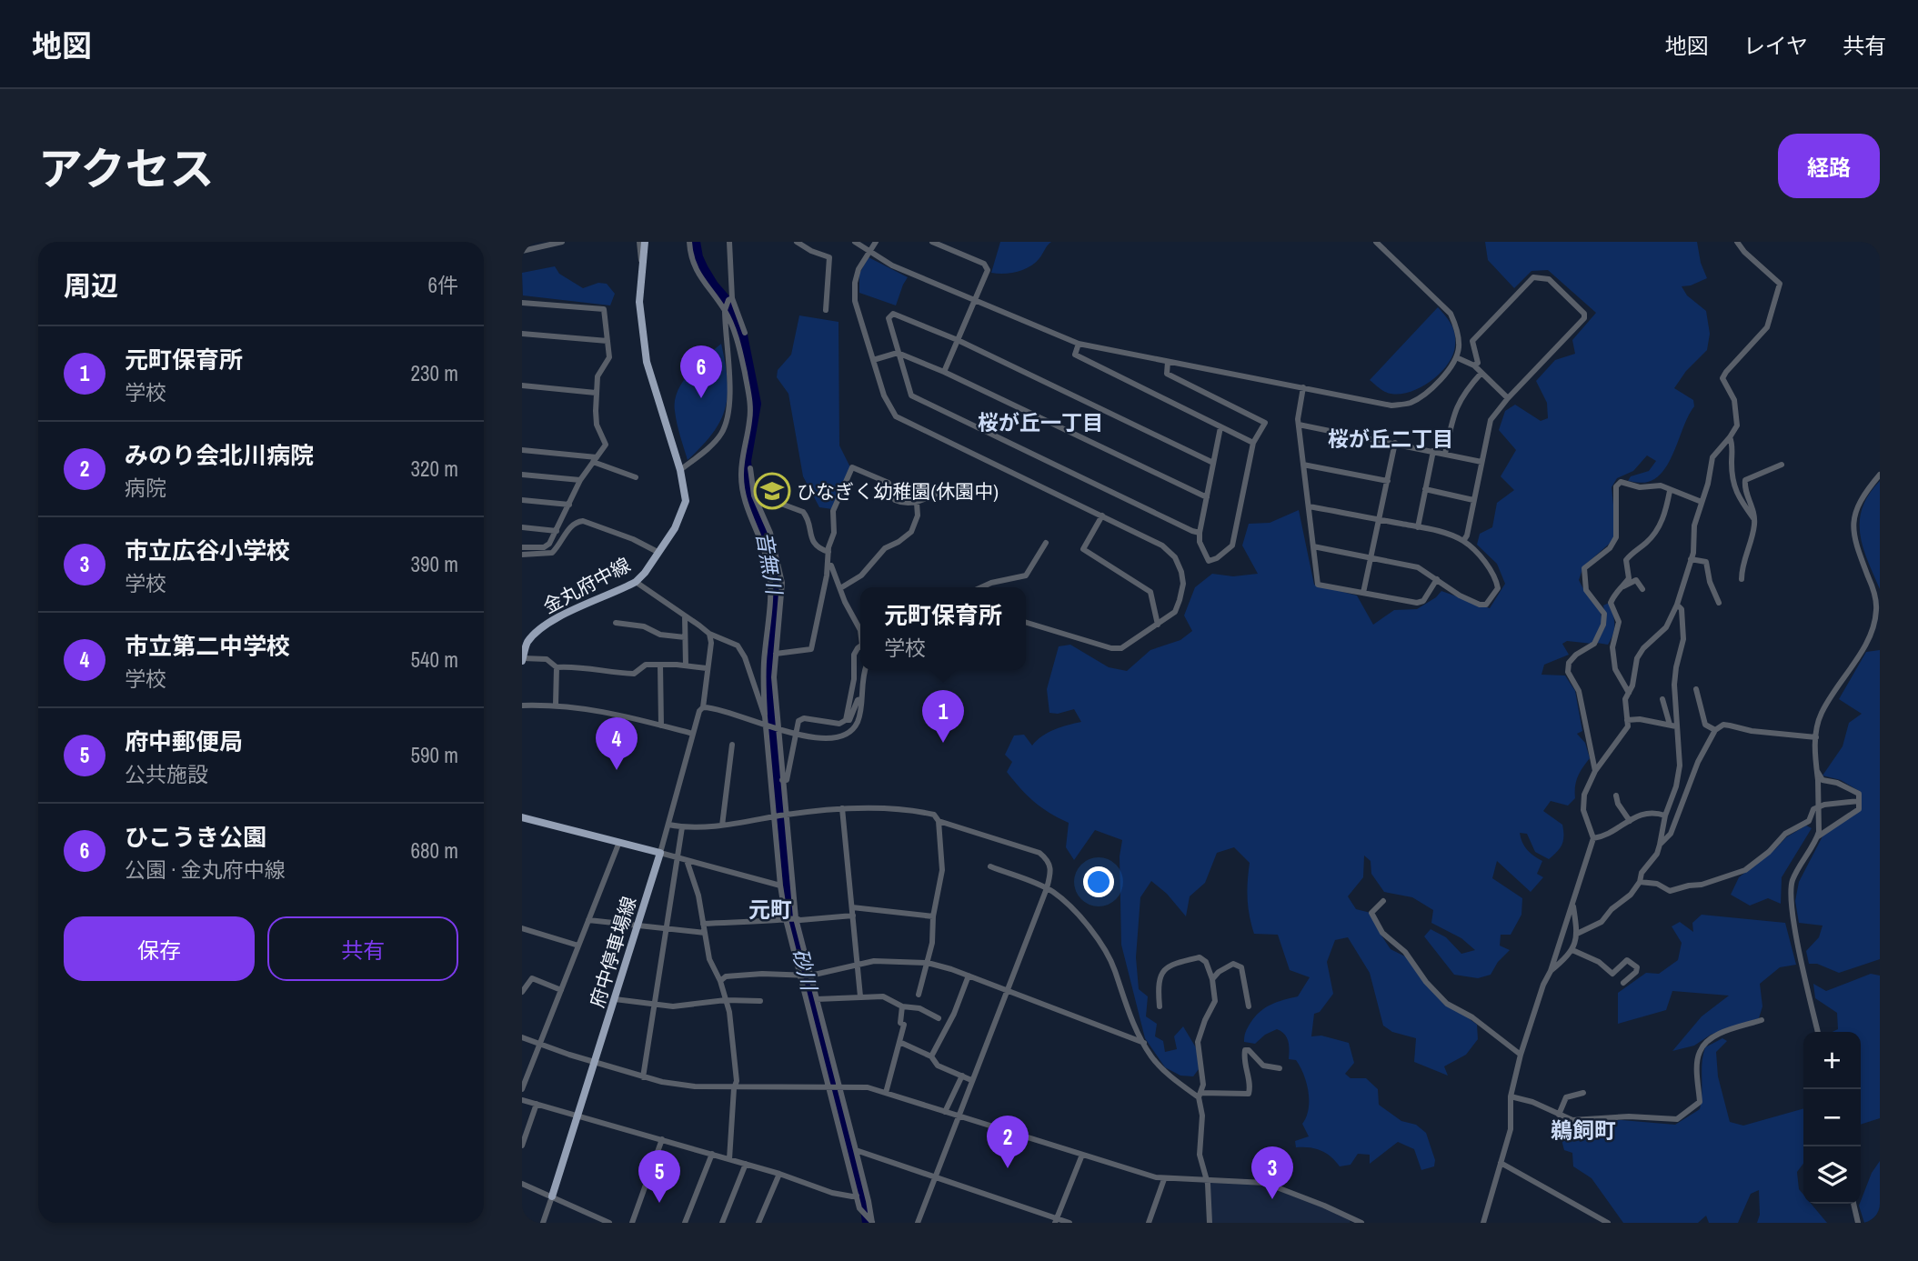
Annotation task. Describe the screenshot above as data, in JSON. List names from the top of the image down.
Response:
{
  "streets": {
    "main road": ["金丸府中線", "府中停車場線"]
  },
  "districts": [
    "桜が丘一丁目",
    "桜が丘二丁目",
    "元町",
    "鵜飼町"
  ],
  "water": ["音無川", "砂川"],
  "places": {
    "school or university": ["ひなぎく幼稚園(休園中)"]
  },
  "page": {
    "header": "地図",
    "nav": ["地図", "レイヤ", "共有"],
    "title": "アクセス",
    "buttons": [
      "経路",
      ["保存", "共有"]
    ],
    "heading": ["周辺", "6件"],
    "list": [
      {
        "mark": "1",
        "name": "元町保育所",
        "note": "学校",
        "value": "230 m"
      },
      {
        "mark": "2",
        "name": "みのり会北川病院",
        "note": "病院",
        "value": "320 m"
      },
      {
        "mark": "3",
        "name": "市立広谷小学校",
        "note": "学校",
        "value": "390 m"
      },
      {
        "mark": "4",
        "name": "市立第二中学校",
        "note": "学校",
        "value": "540 m"
      },
      {
        "mark": "5",
        "name": "府中郵便局",
        "note": "公共施設",
        "value": "590 m"
      },
      {
        "mark": "6",
        "name": "ひこうき公園",
        "note": "公園 · 金丸府中線",
        "value": "680 m"
      }
    ],
    "pins": [
      "6",
      "1",
      "4",
      "2",
      "3",
      "5"
    ],
    "popup": ["元町保育所", "学校"],
    "map_buttons": ["+", "−"]
  }
}
